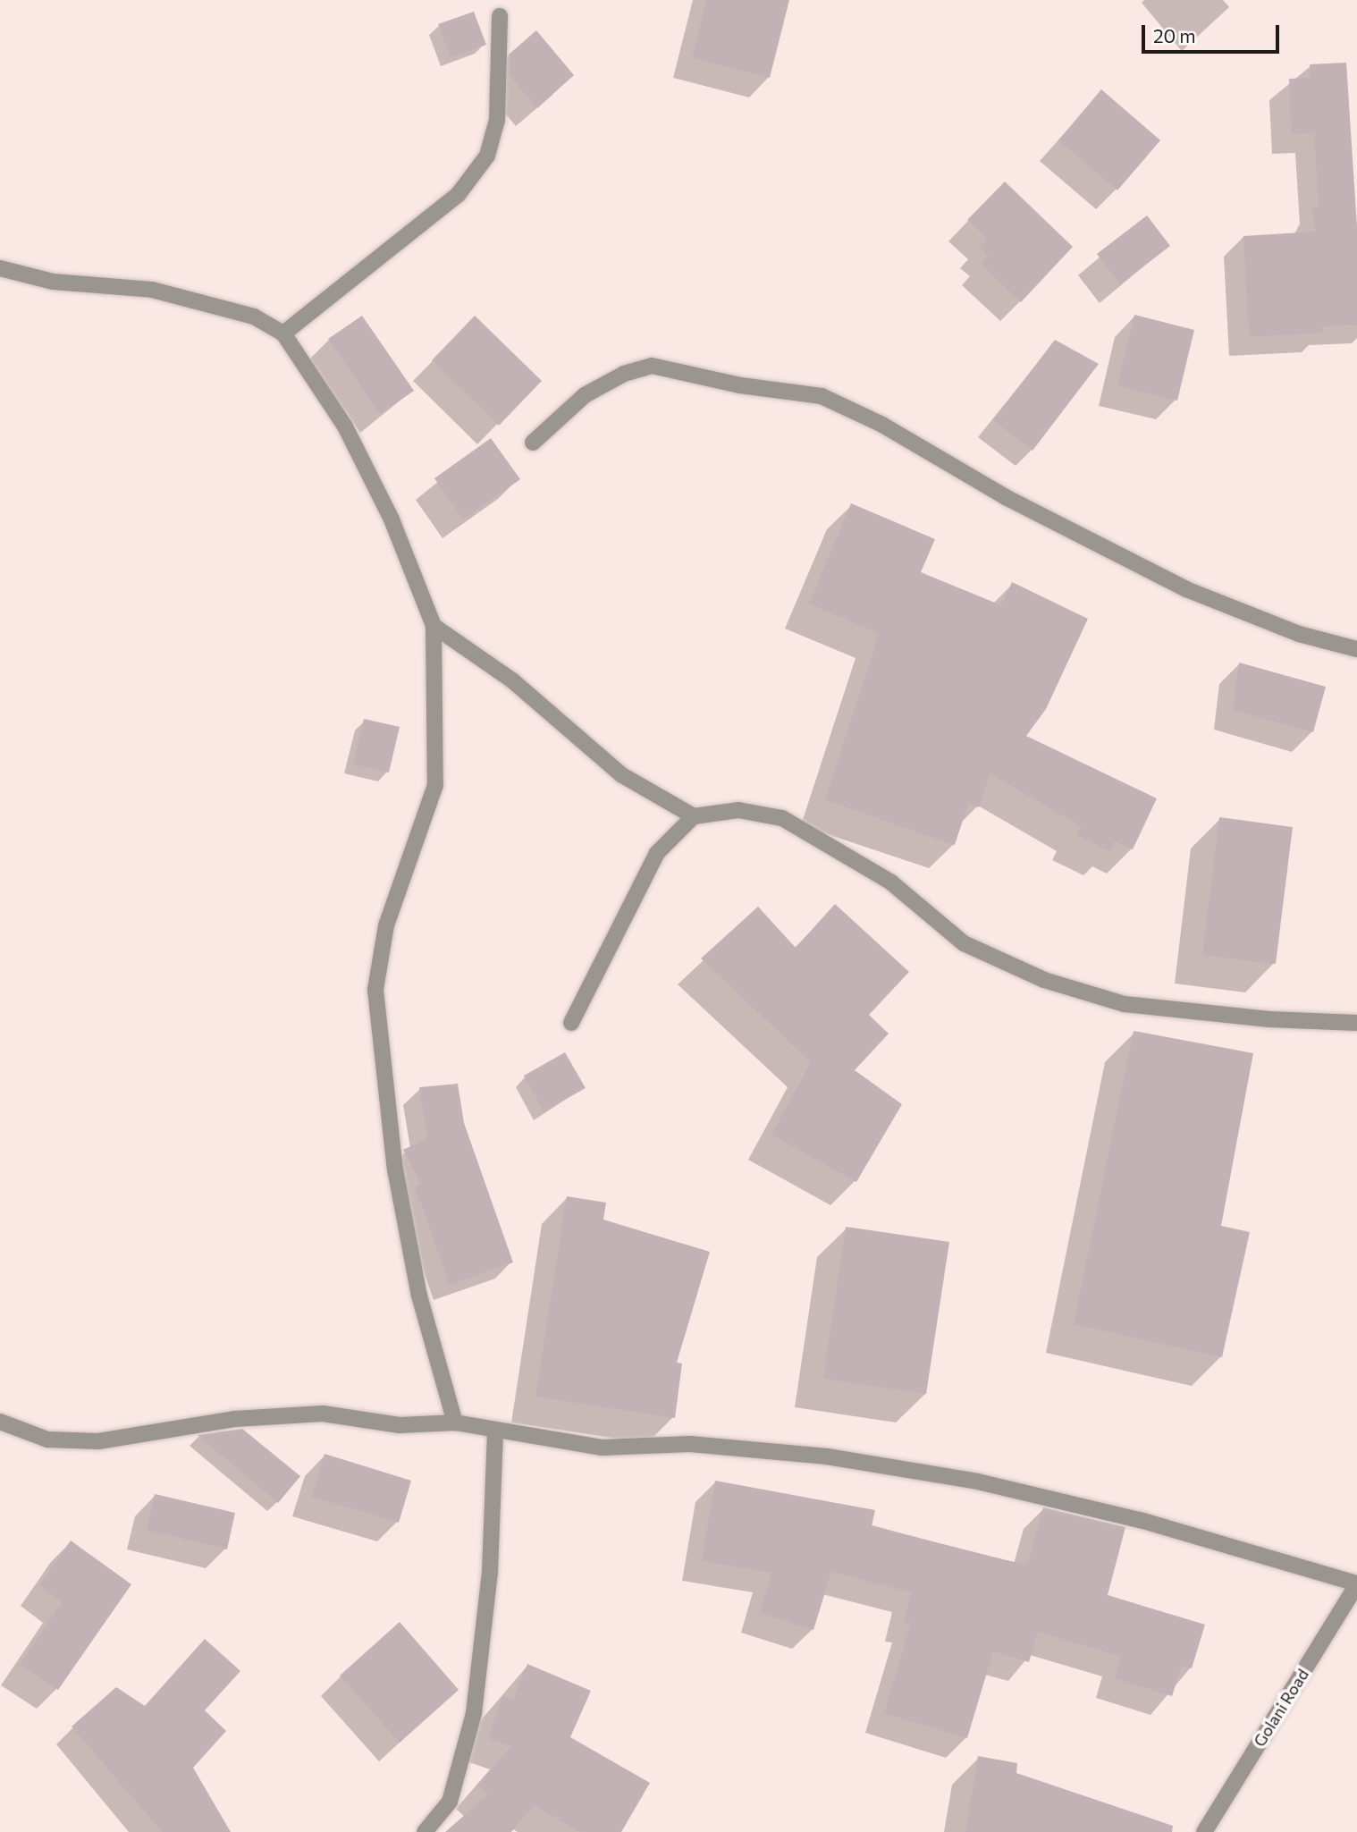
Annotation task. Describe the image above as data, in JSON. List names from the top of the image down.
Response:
{
  "streets": {
    "street": ["Golani Road"]
  },
  "scale_bar": "20 m"
}
